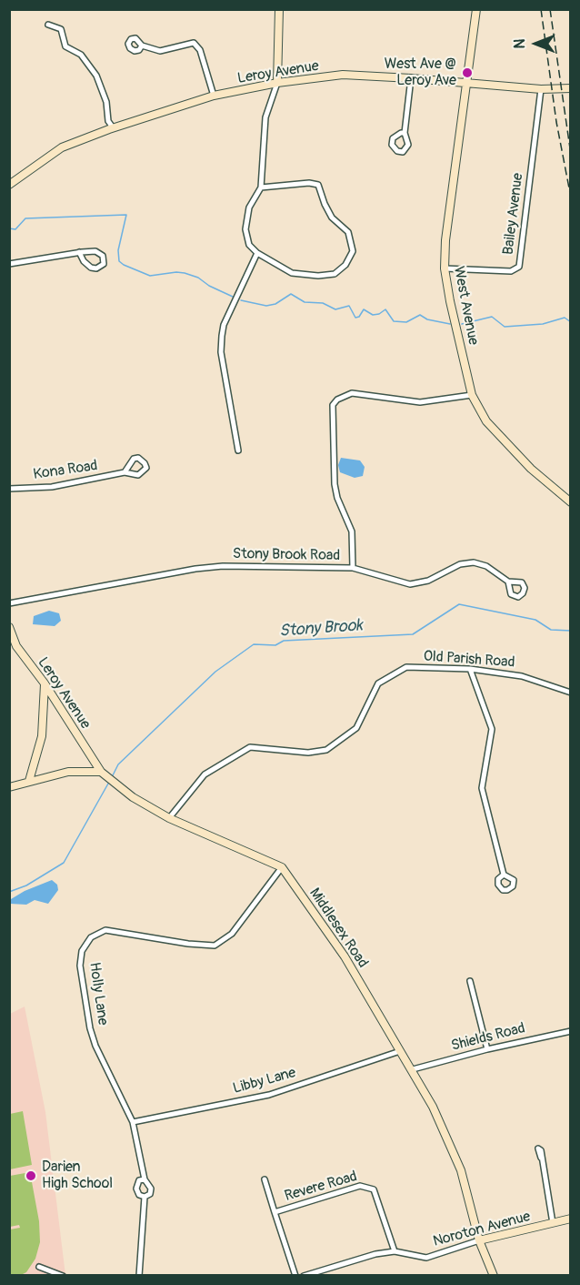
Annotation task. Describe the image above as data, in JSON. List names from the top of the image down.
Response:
{
  "streets": {
    "main road": [
      "Leroy Avenue",
      "West Avenue",
      "Middlesex Road",
      "Noroton Avenue"
    ],
    "street": [
      "Bailey Avenue",
      "Kona Road",
      "Stony Brook Road",
      "Old Parish Road",
      "Holly Lane",
      "Shields Road",
      "Libby Lane",
      "Revere Road"
    ]
  },
  "crossings": [
    ["Leroy Avenue", "Bailey Avenue"],
    ["Leroy Avenue", "West Avenue"],
    ["Bailey Avenue", "West Avenue"],
    ["West Avenue", "Stony Brook Road"],
    ["Middlesex Road", "Holly Lane"],
    ["Middlesex Road", "Shields Road"],
    ["Middlesex Road", "Libby Lane"],
    ["Middlesex Road", "Noroton Avenue"],
    ["Holly Lane", "Libby Lane"],
    ["Revere Road", "Noroton Avenue"]
  ],
  "water": ["Stony Brook"],
  "places": ["West Ave @ Leroy Ave", "Darien High School"],
  "north": "left"
}
